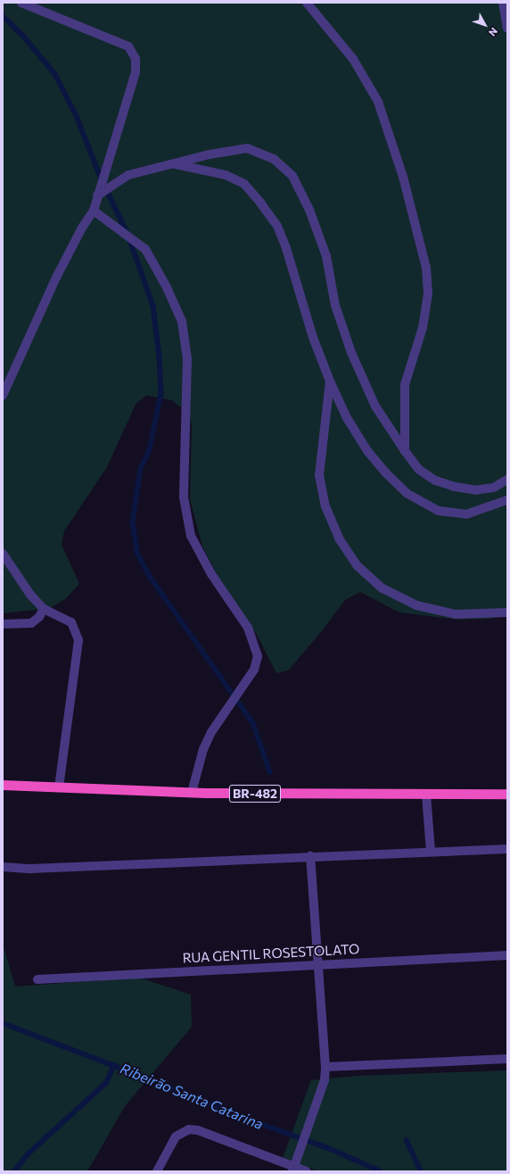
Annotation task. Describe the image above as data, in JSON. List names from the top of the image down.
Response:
{
  "streets": {
    "highway": ["BR-482"],
    "street": ["RUA GENTIL ROSESTOLATO"]
  },
  "water": ["Ribeirão Santa Catarina"],
  "north": "bottom right"
}
